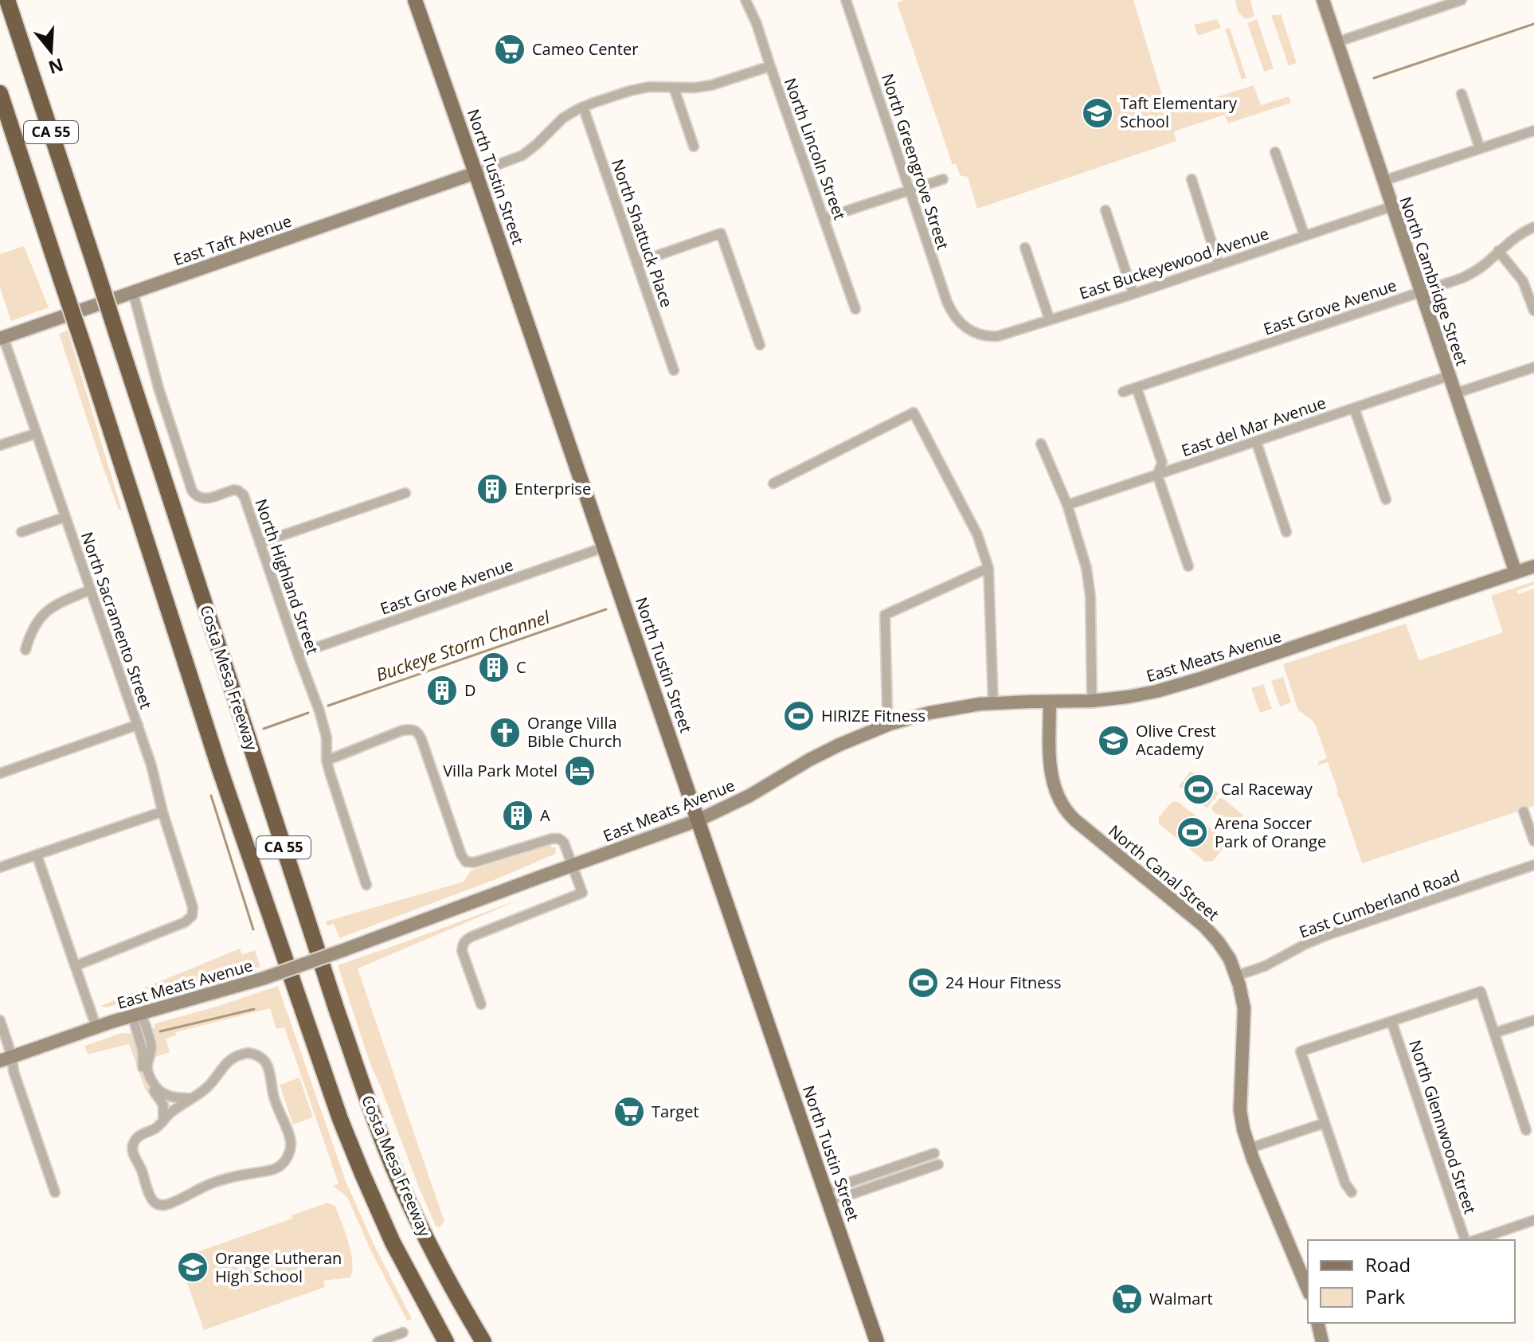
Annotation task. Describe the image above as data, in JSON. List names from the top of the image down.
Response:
{
  "streets": {
    "highway": ["CA 55", "Costa Mesa Freeway"],
    "main road": ["North Tustin Street"],
    "street": [
      "North Lincoln Street",
      "North Greengrove Street",
      "North Shattuck Place",
      "East Taft Avenue",
      "East Buckeyewood Avenue",
      "North Cambridge Street",
      "East Grove Avenue",
      "East del Mar Avenue",
      "North Highland Street",
      "North Sacramento Street",
      "East Meats Avenue",
      "North Canal Street",
      "East Cumberland Road",
      "North Glennwood Street"
    ]
  },
  "crossings": [
    ["North Greengrove Street", "East Buckeyewood Avenue"],
    ["North Tustin Street", "East Taft Avenue"],
    ["North Tustin Street", "East Grove Avenue"],
    ["North Tustin Street", "East Meats Avenue"],
    ["East Taft Avenue", "North Highland Street"],
    ["East Taft Avenue", "North Sacramento Street"],
    ["East Buckeyewood Avenue", "North Cambridge Street"],
    ["North Cambridge Street", "East Grove Avenue"],
    ["North Cambridge Street", "East del Mar Avenue"],
    ["North Cambridge Street", "East Meats Avenue"],
    ["East Grove Avenue", "North Highland Street"],
    ["East Meats Avenue", "North Canal Street"],
    ["North Canal Street", "East Cumberland Road"]
  ],
  "water": ["Buckeye Storm Channel"],
  "places": {
    "supermarket": ["Cameo Center", "Target", "Walmart"],
    "school or university": ["Taft Elementary School", "Olive Crest Academy", "Orange Lutheran High School"],
    "building": [
      "Enterprise",
      "C",
      "D",
      "A"
    ],
    "sports": [
      "HIRIZE Fitness",
      "Cal Raceway",
      "Arena Soccer Park of Orange",
      "24 Hour Fitness"
    ],
    "church": ["Orange Villa Bible Church"],
    "hotel": ["Villa Park Motel"]
  },
  "legend": ["Road", "Park"],
  "north": "bottom"
}
